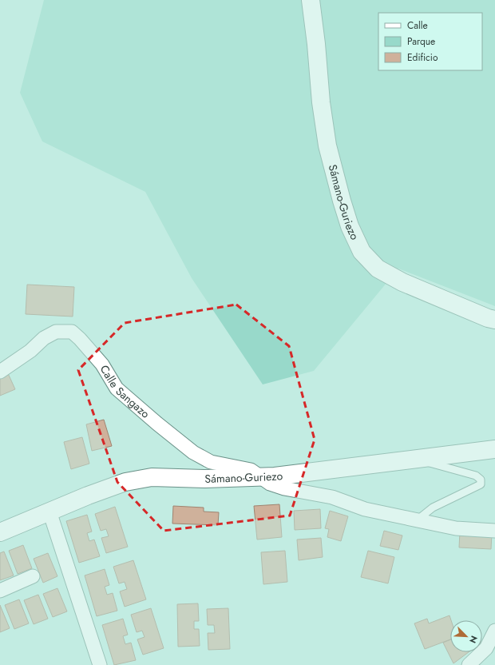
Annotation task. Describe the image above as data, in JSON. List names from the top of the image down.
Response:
{
  "streets": {
    "street": ["Sámano-Guriezo", "Calle Sangazo"]
  },
  "crossings": [
    ["Sámano-Guriezo", "Calle Sangazo"]
  ],
  "legend": ["Calle", "Parque", "Edificio"],
  "north": "bottom right"
}
